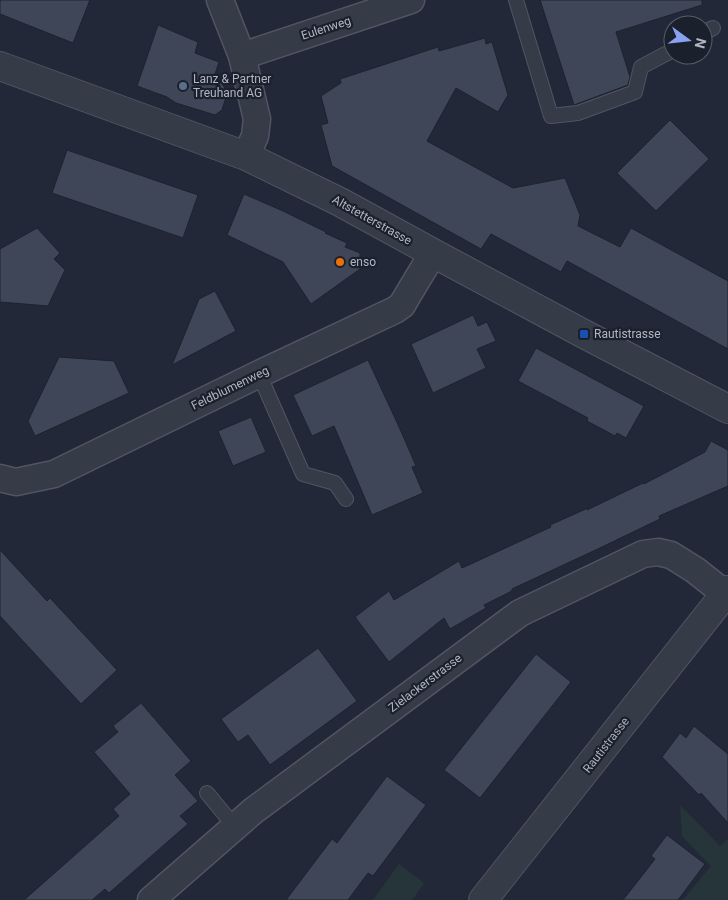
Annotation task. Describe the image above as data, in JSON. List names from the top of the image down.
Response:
{
  "streets": {
    "street": [
      "Eulenweg",
      "Altstetterstrasse",
      "Feldblumenweg",
      "Zielackerstrasse",
      "Rautistrasse"
    ]
  },
  "crossings": [
    ["Altstetterstrasse", "Feldblumenweg"],
    ["Zielackerstrasse", "Rautistrasse"]
  ],
  "places": {
    "other": ["Lanz & Partner Treuhand AG", "enso"],
    "transit": ["Rautistrasse"]
  },
  "north": "right"
}
